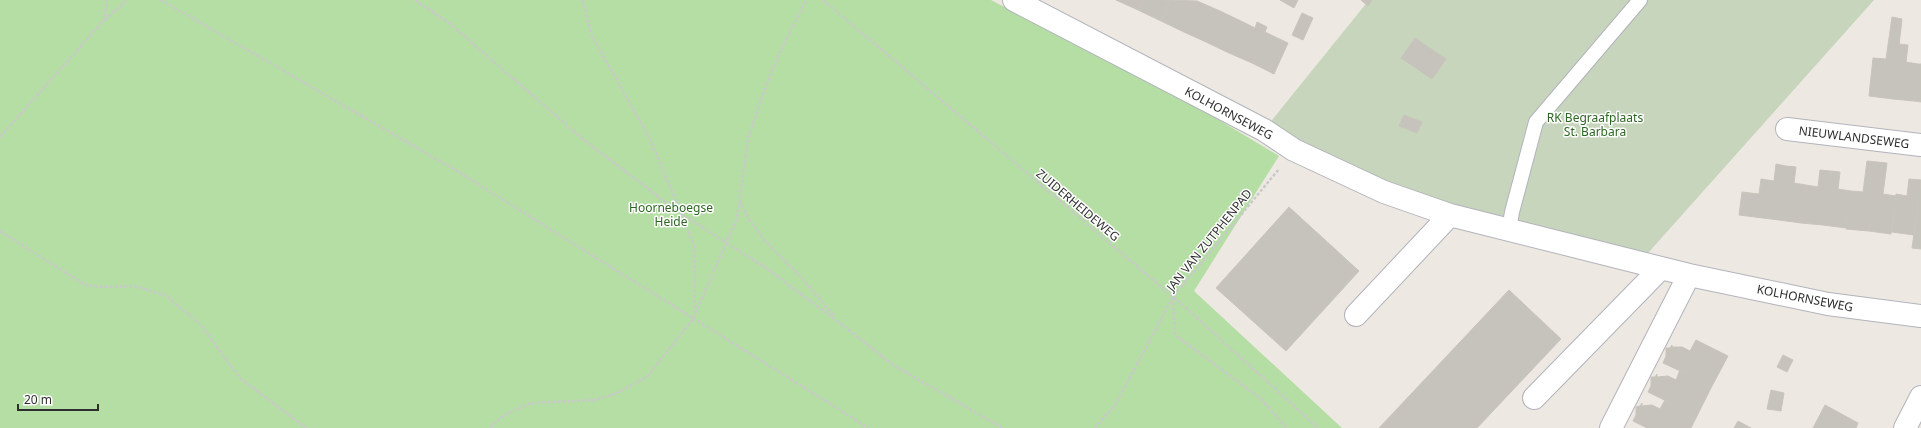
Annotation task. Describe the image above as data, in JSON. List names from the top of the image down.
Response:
{
  "streets": {
    "street": ["KOLHORNSEWEG", "NIEUWLANDSEWEG"],
    "path": ["ZUIDERHEIDEWEG", "JAN VAN ZUTPHENPAD"]
  },
  "crossings": [
    ["KOLHORNSEWEG", "JAN VAN ZUTPHENPAD"],
    ["ZUIDERHEIDEWEG", "JAN VAN ZUTPHENPAD"]
  ],
  "parks": ["RK Begraafplaats St. Barbara", "Hoorneboegse Heide"],
  "scale_bar": "20 m"
}
